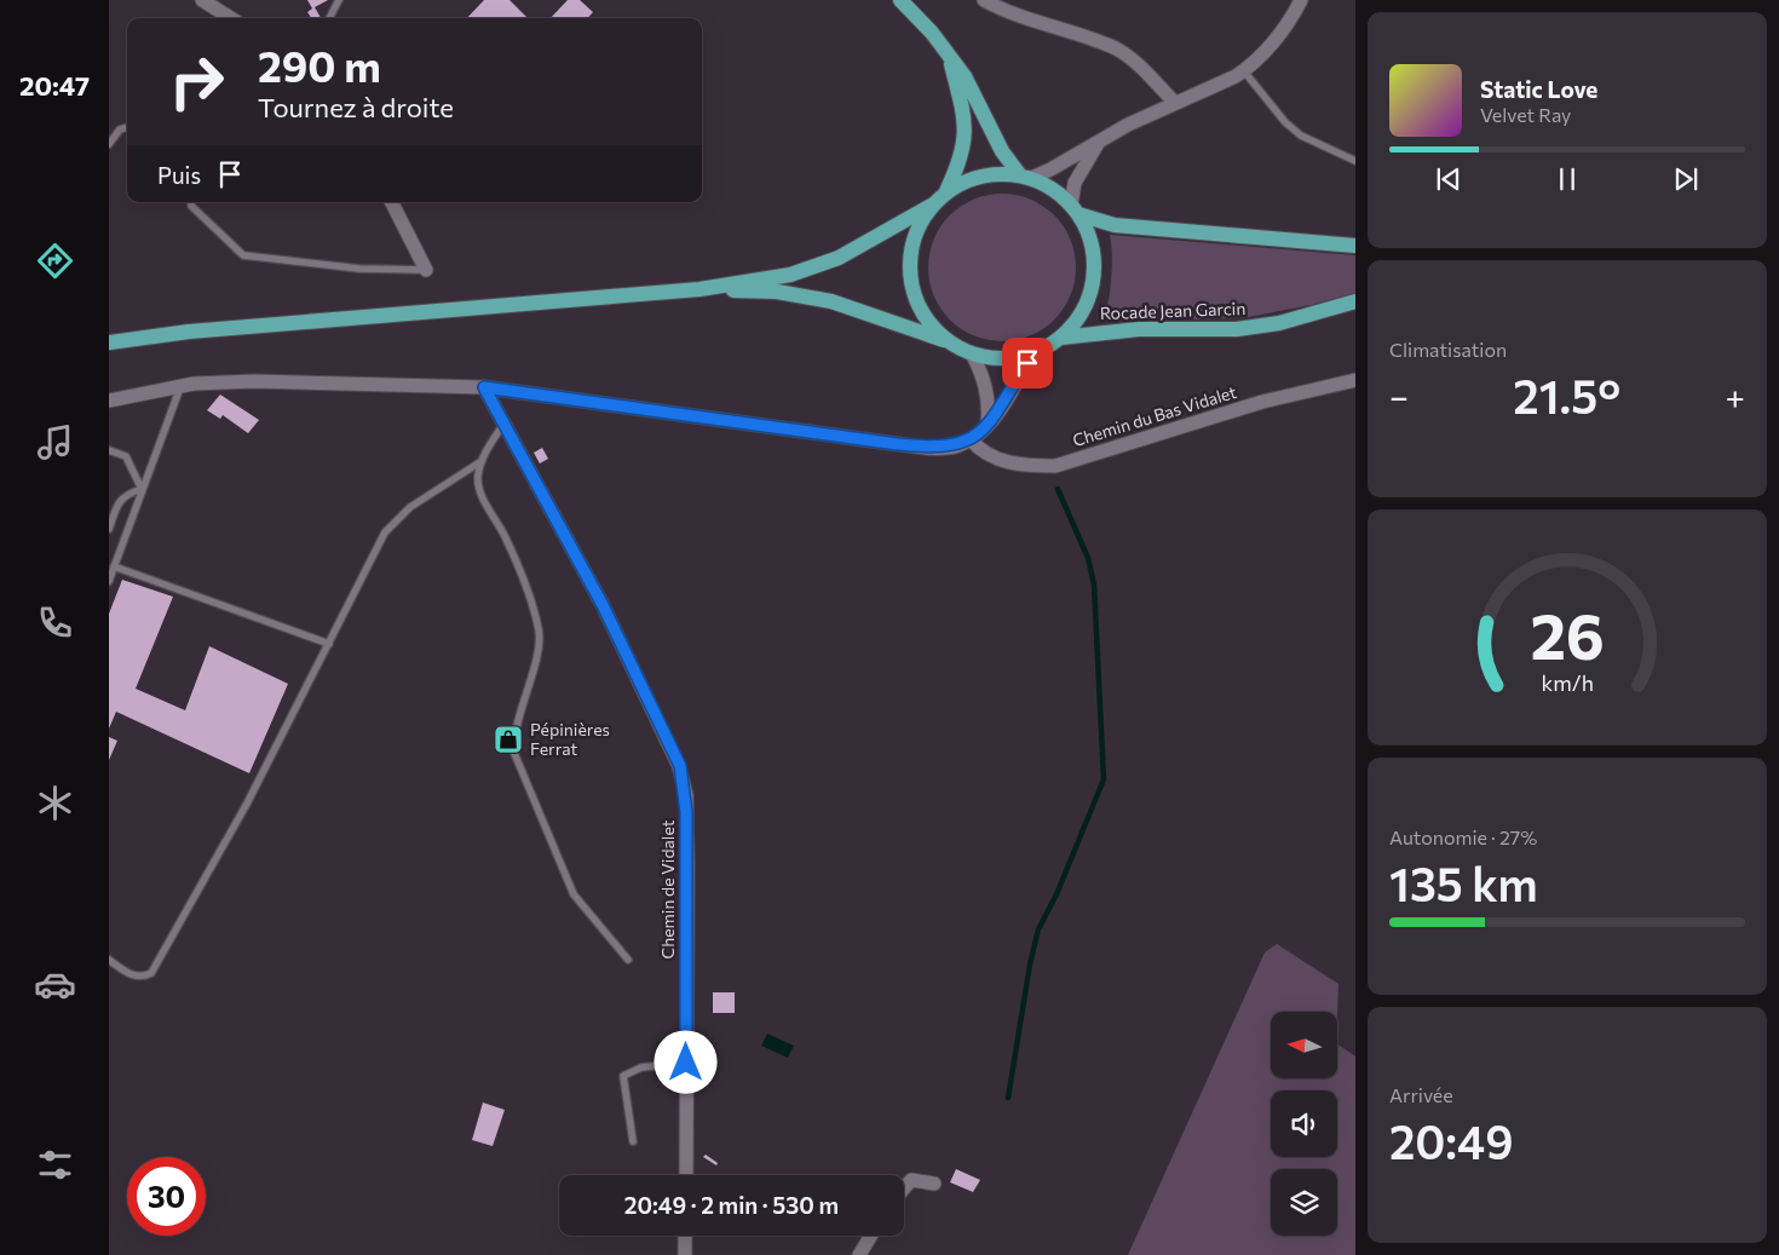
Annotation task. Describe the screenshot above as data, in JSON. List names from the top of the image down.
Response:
{
  "streets": {
    "main road": ["Rocade Jean Garcin"],
    "street": ["Chemin du Bas Vidalet", "Chemin de Vidalet"]
  },
  "places": {
    "shop": ["Pépinières Ferrat"]
  },
  "north": "left",
  "page": {
    "tabs": "20:47",
    "turn": ["290 m", "Tournez à droite"],
    "song": ["Static Love", "Velvet Ray"],
    "then": "Puis",
    "tile": [
      "Climatisation",
      ["Autonomie · 27%", "135 km"],
      ["Arrivée", "20:49"]
    ],
    "heat": ["−", "21.5°", "+"],
    "limit": "30",
    "trip": "20:49 · 2 min · 530 m",
    "gauge": ["26", "km/h"]
  }
}
